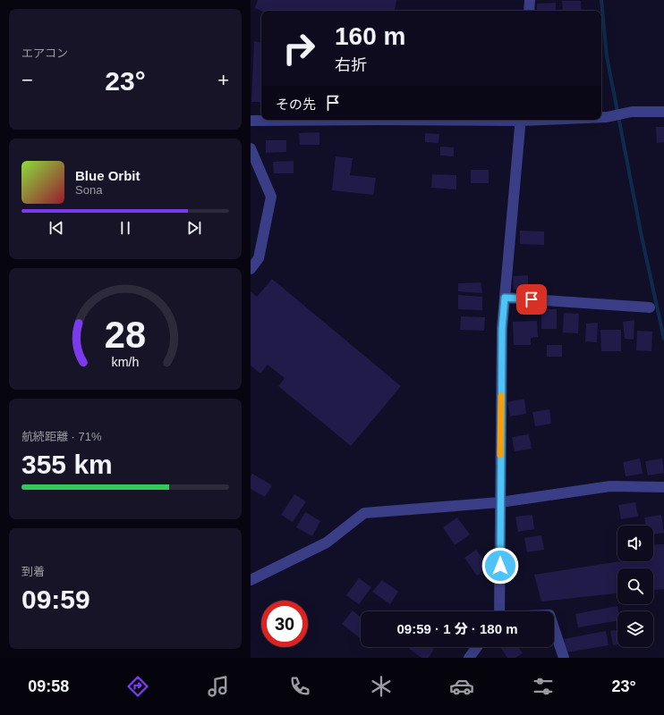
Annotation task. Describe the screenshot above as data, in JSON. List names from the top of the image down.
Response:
{
  "page": {
    "tile": [
      "エアコン",
      ["航続距離 · 71%", "355 km"],
      ["到着", "09:59"]
    ],
    "turn": ["160 m", "右折"],
    "heat": ["−", "23°", "+"],
    "then": "その先",
    "song": ["Blue Orbit", "Sona"],
    "limit": "30",
    "trip": "09:59 · 1 分 · 180 m",
    "tabs": ["09:58", "23°"],
    "gauge": ["28", "km/h"]
  }
}
